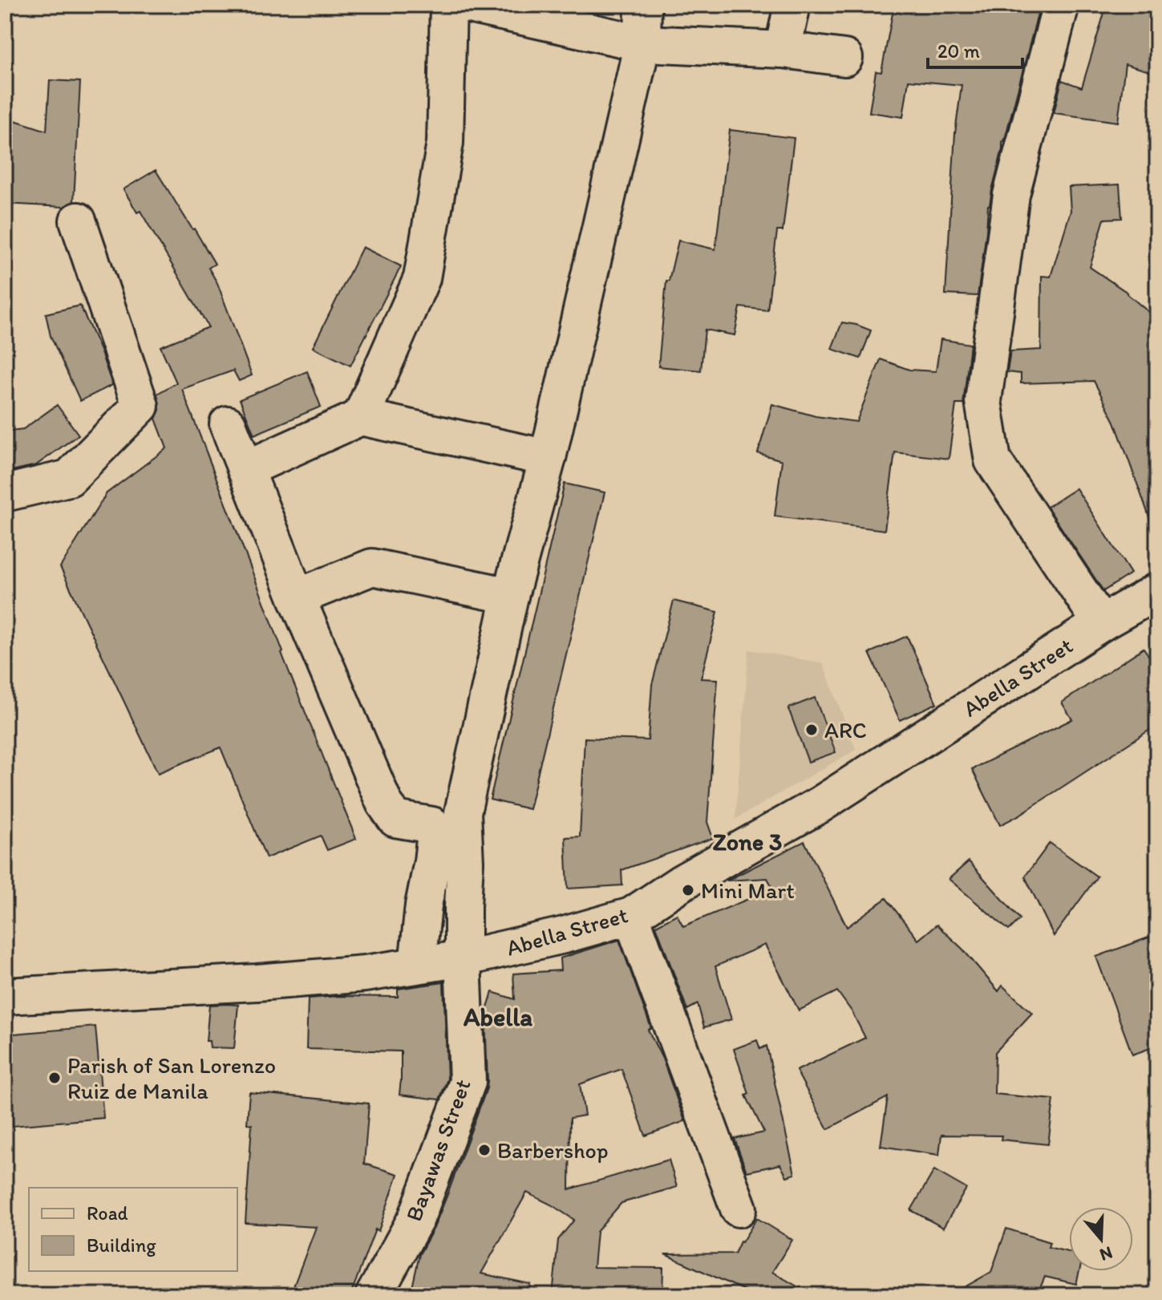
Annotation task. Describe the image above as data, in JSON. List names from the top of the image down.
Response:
{
  "streets": {
    "street": ["Abella Street", "Bayawas Street"]
  },
  "crossings": [
    ["Abella Street", "Bayawas Street"]
  ],
  "districts": ["Zone 3", "Abella"],
  "places": [
    "ARC",
    "Mini Mart",
    "Parish of San Lorenzo Ruiz de Manila",
    "Barbershop"
  ],
  "legend": ["Road", "Building"],
  "scale_bar": "20 m",
  "north": "bottom"
}
